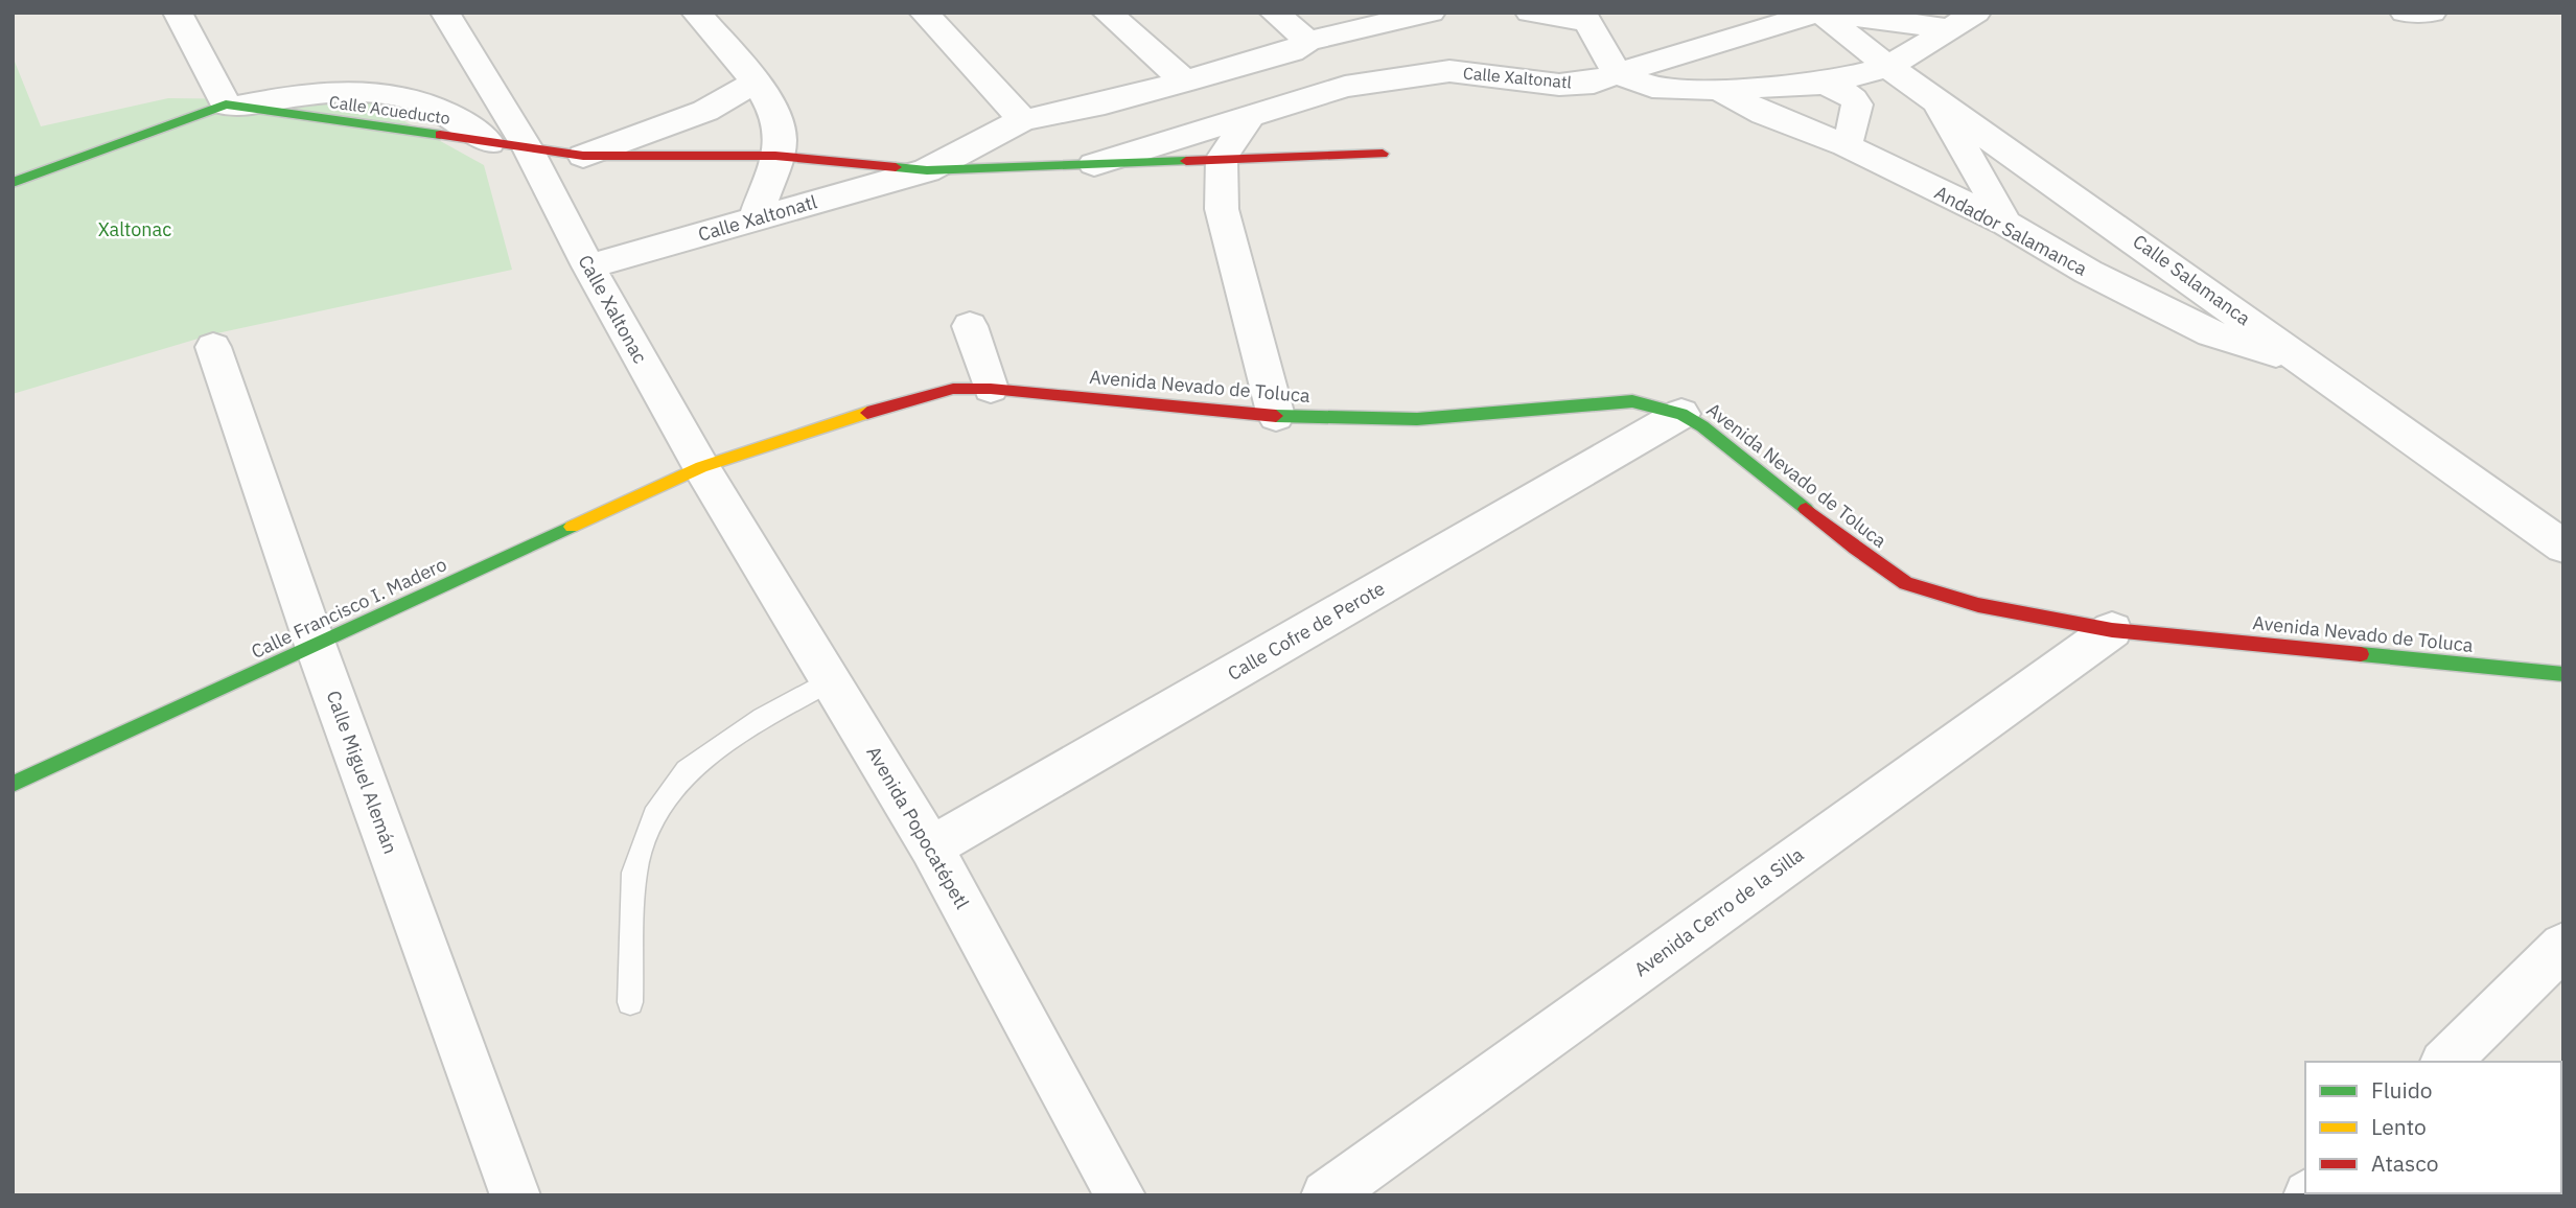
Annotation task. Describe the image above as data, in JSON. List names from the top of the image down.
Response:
{
  "streets": {
    "street": [
      "Calle Xaltonatl",
      "Andador Salamanca",
      "Calle Salamanca",
      "Calle Xaltonac",
      "Avenida Nevado de Toluca",
      "Calle Francisco I. Madero",
      "Calle Cofre de Perote",
      "Calle Miguel Alemán",
      "Avenida Popocatépetl",
      "Avenida Cerro de la Silla"
    ]
  },
  "crossings": [
    ["Calle Xaltonatl", "Calle Salamanca"],
    ["Calle Xaltonatl", "Calle Xaltonac"],
    ["Andador Salamanca", "Calle Salamanca"],
    ["Calle Xaltonac", "Avenida Nevado de Toluca"],
    ["Calle Xaltonac", "Calle Francisco I. Madero"],
    ["Calle Xaltonac", "Avenida Popocatépetl"],
    ["Avenida Nevado de Toluca", "Calle Francisco I. Madero"],
    ["Avenida Nevado de Toluca", "Calle Cofre de Perote"],
    ["Avenida Nevado de Toluca", "Avenida Popocatépetl"],
    ["Avenida Nevado de Toluca", "Avenida Cerro de la Silla"],
    ["Calle Francisco I. Madero", "Calle Miguel Alemán"],
    ["Calle Francisco I. Madero", "Avenida Popocatépetl"],
    ["Calle Cofre de Perote", "Avenida Popocatépetl"]
  ],
  "parks": ["Xaltonac"],
  "legend": ["Fluido", "Lento", "Atasco"]
}
